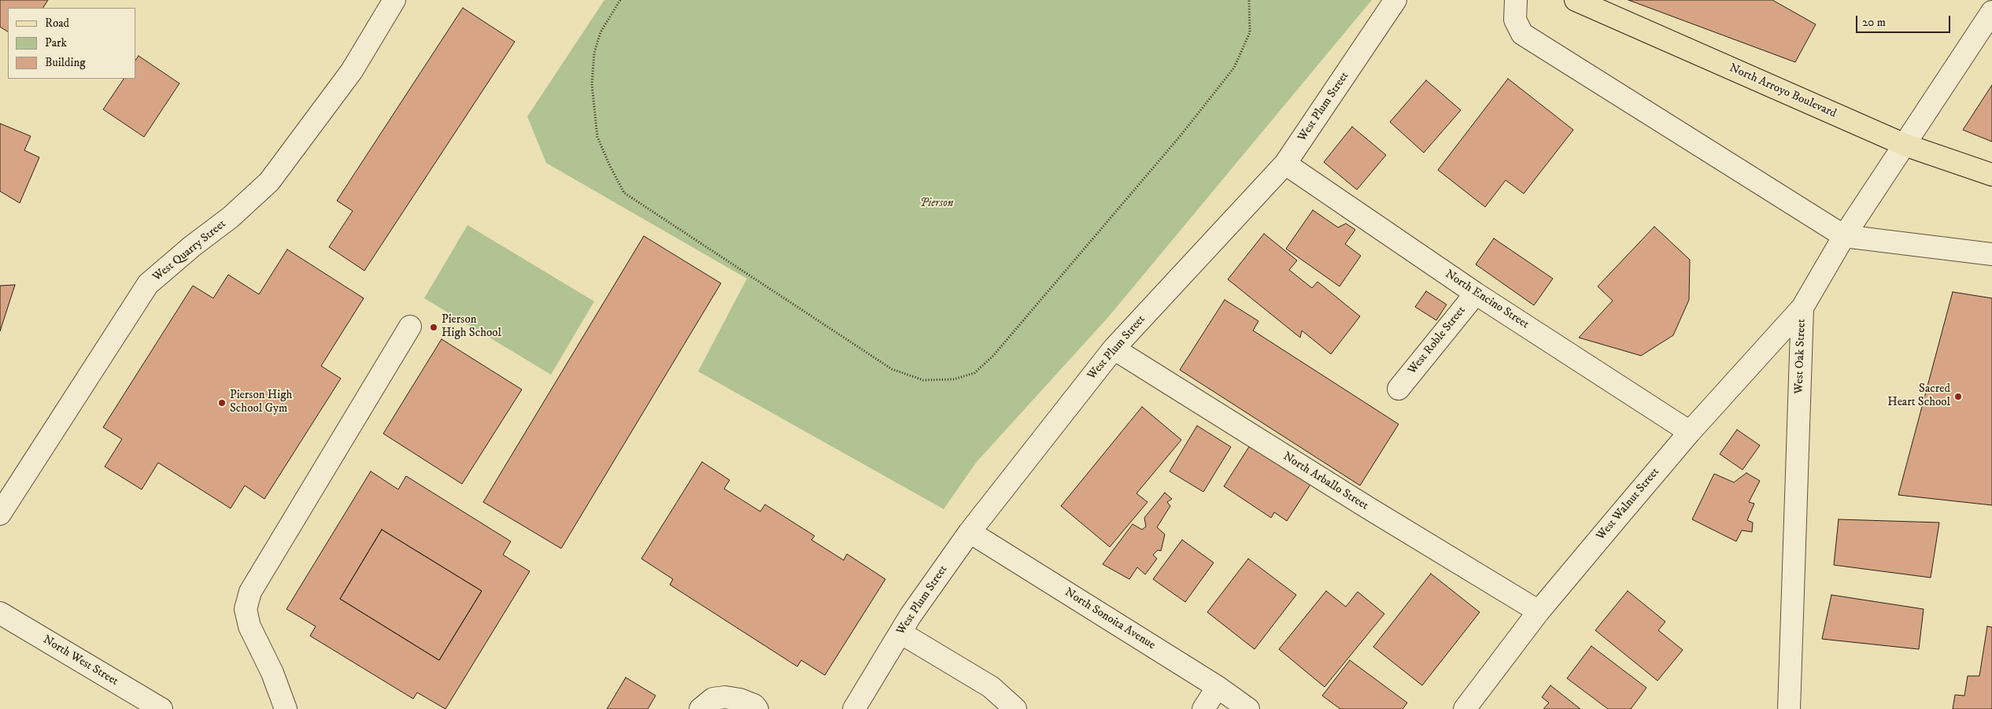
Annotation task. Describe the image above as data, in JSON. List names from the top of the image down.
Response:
{
  "streets": {
    "main road": ["North Arroyo Boulevard"],
    "street": [
      "West Plum Street",
      "West Quarry Street",
      "North Encino Street",
      "West Roble Street",
      "West Oak Street",
      "North Arballo Street",
      "West Walnut Street",
      "North Sonoita Avenue",
      "North West Street"
    ]
  },
  "crossings": [
    ["North Arroyo Boulevard", "West Oak Street"],
    ["West Plum Street", "North Encino Street"],
    ["West Plum Street", "North Arballo Street"],
    ["West Plum Street", "North Sonoita Avenue"],
    ["North Encino Street", "West Roble Street"],
    ["North Encino Street", "West Walnut Street"],
    ["West Oak Street", "West Walnut Street"],
    ["North Arballo Street", "West Walnut Street"]
  ],
  "parks": ["Pierson"],
  "places": ["Pierson High School", "Sacred Heart School", "Pierson High School Gym"],
  "legend": ["Road", "Park", "Building"],
  "scale_bar": "20 m"
}
